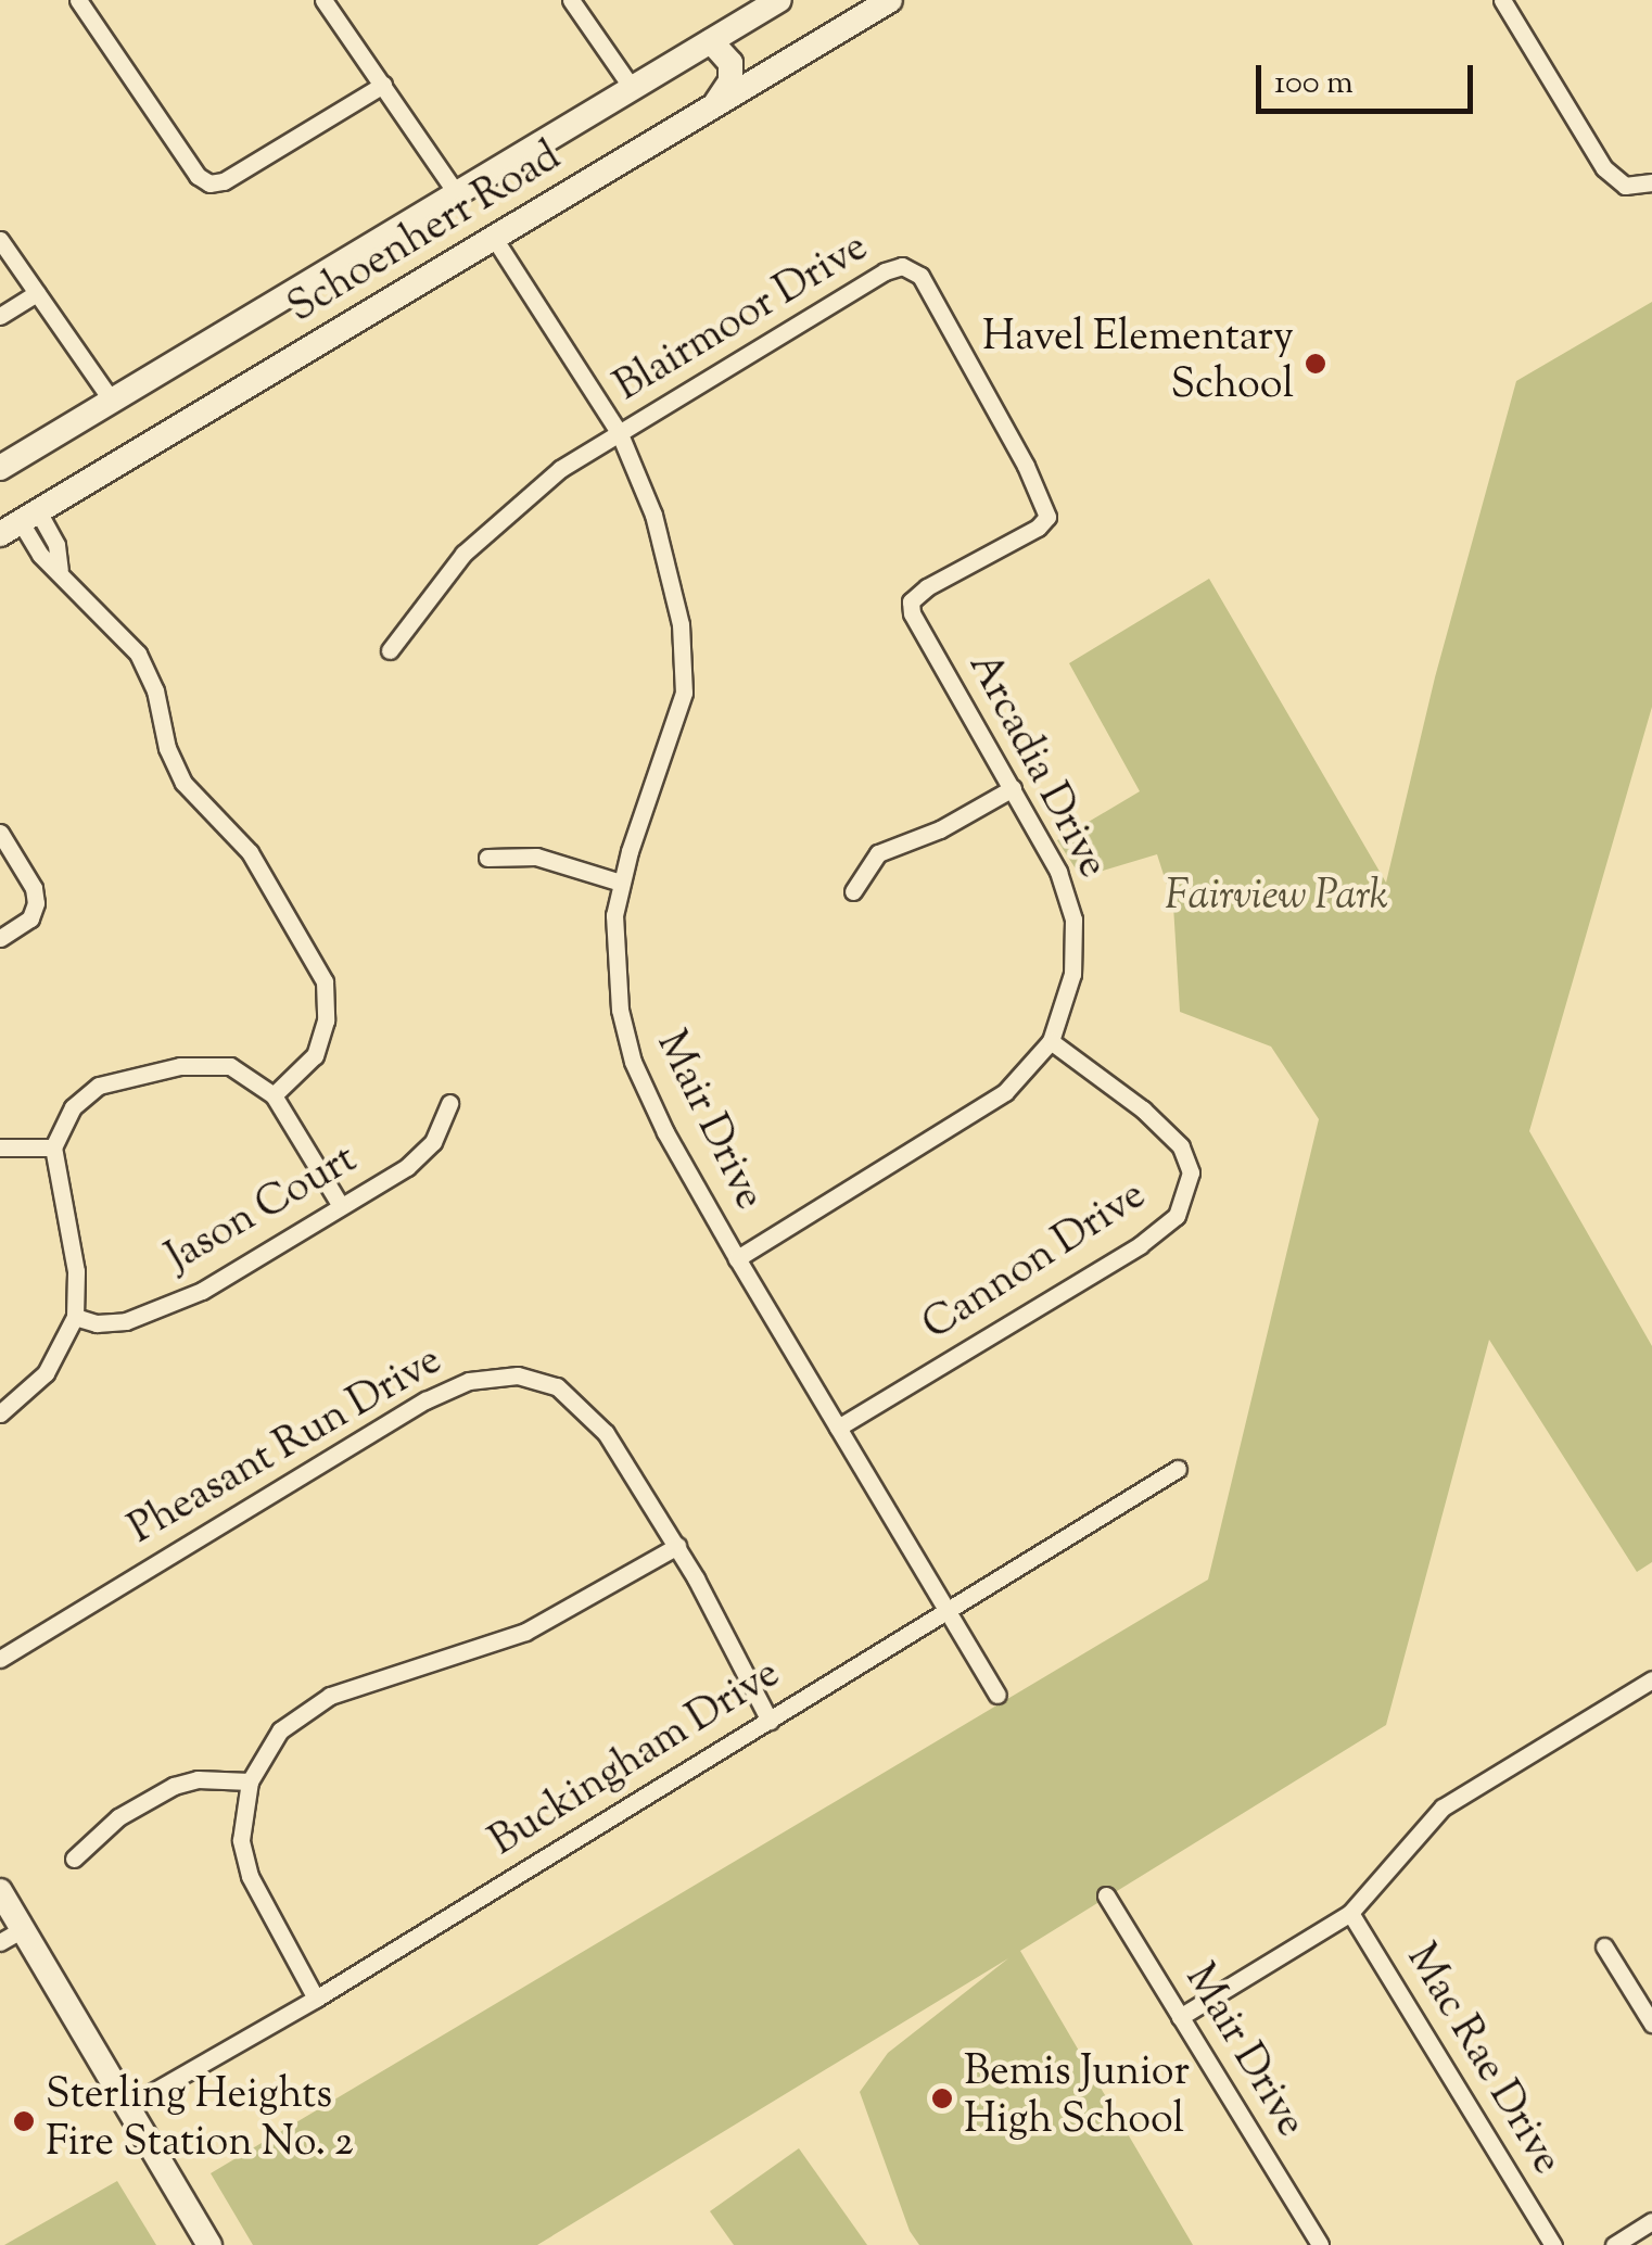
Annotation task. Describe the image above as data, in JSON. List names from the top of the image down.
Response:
{
  "streets": {
    "main road": ["Schoenherr Road"],
    "street": [
      "Blairmoor Drive",
      "Arcadia Drive",
      "Mair Drive",
      "Jason Court",
      "Cannon Drive",
      "Pheasant Run Drive",
      "Buckingham Drive",
      "Mac Rae Drive"
    ]
  },
  "crossings": [
    ["Schoenherr Road", "Mair Drive"],
    ["Blairmoor Drive", "Arcadia Drive"],
    ["Blairmoor Drive", "Mair Drive"],
    ["Arcadia Drive", "Mair Drive"],
    ["Arcadia Drive", "Cannon Drive"],
    ["Mair Drive", "Cannon Drive"],
    ["Mair Drive", "Buckingham Drive"],
    ["Pheasant Run Drive", "Buckingham Drive"]
  ],
  "parks": ["Fairview Park"],
  "places": ["Havel Elementary School", "Bemis Junior High School", "Sterling Heights Fire Station No. 2"],
  "scale_bar": "100 m"
}
